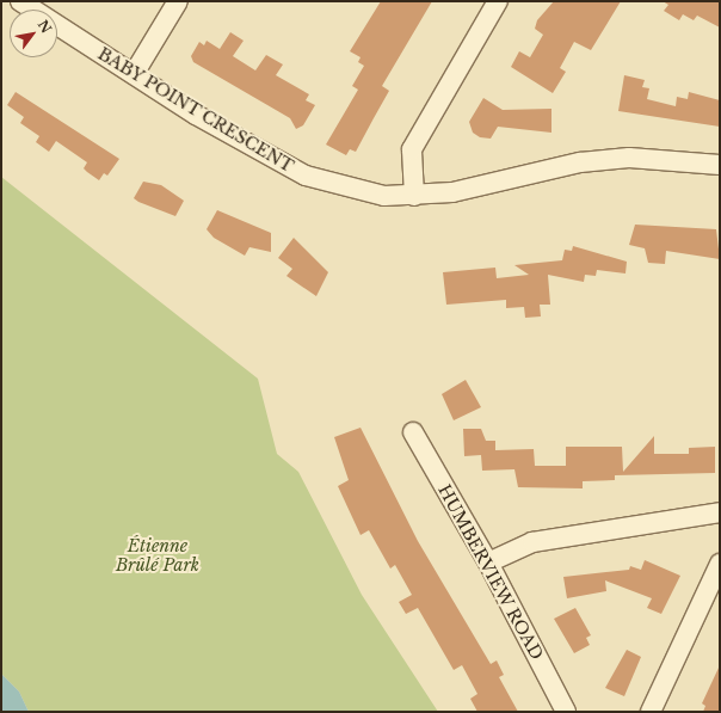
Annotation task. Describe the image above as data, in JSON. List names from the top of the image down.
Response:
{
  "streets": {
    "street": ["BABY POINT CRESCENT", "HUMBERVIEW ROAD"]
  },
  "parks": ["Étienne Brûlé Park"],
  "north": "top right"
}
